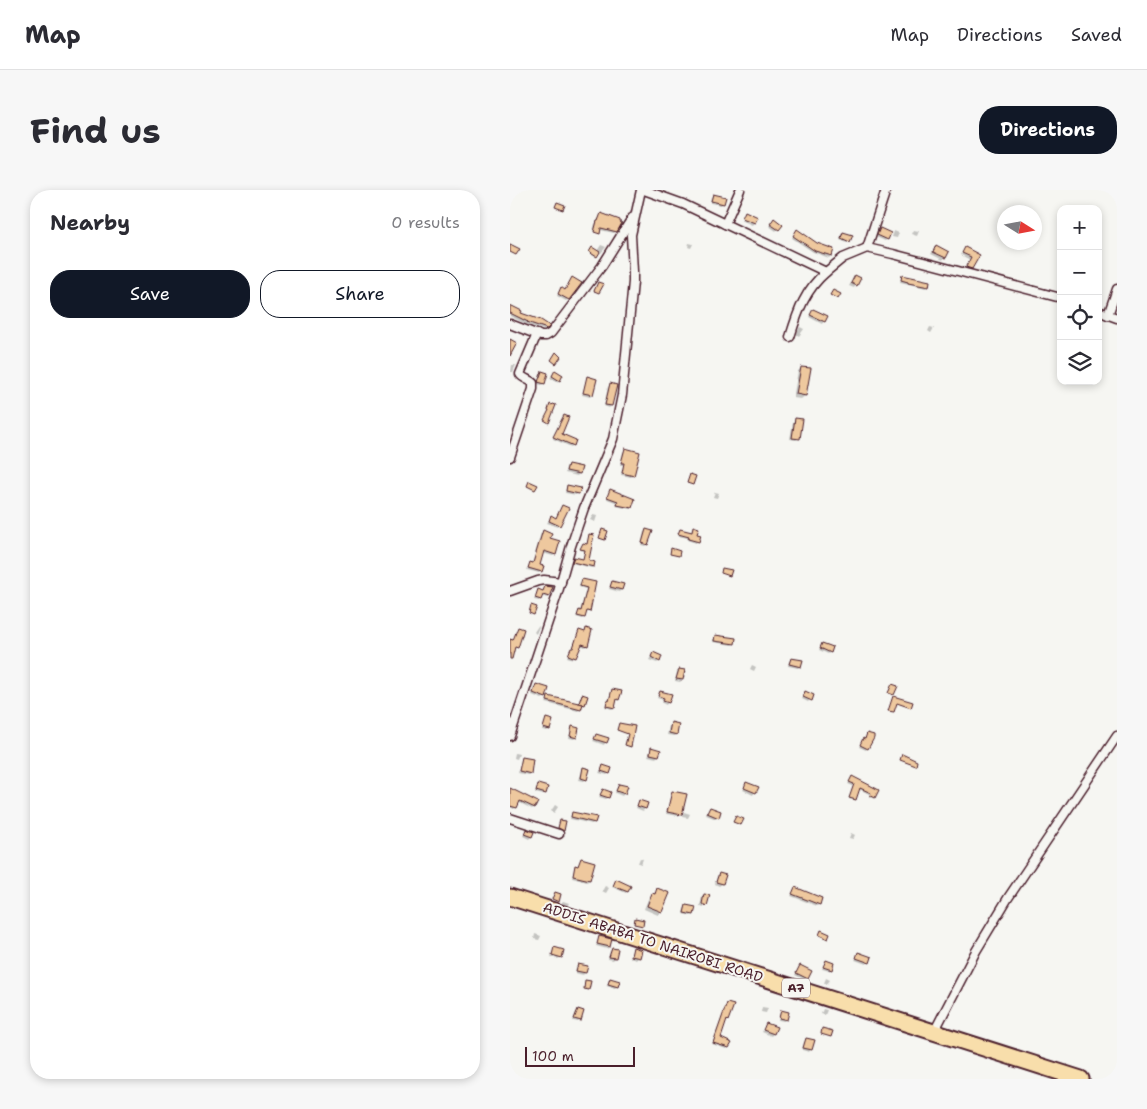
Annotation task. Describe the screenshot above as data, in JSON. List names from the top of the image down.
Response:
{
  "streets": {
    "highway": ["ADDIS ABABA TO NAIROBI ROAD", "A7"]
  },
  "scale_bar": "100 m",
  "north": "right",
  "page": {
    "header": "Map",
    "nav": ["Map", "Directions", "Saved"],
    "buttons": [
      "Directions",
      ["Save", "Share"]
    ],
    "title": "Find us",
    "heading": ["Nearby", "0 results"],
    "map_buttons": ["+", "−"],
    "scale": "100 m"
  }
}
